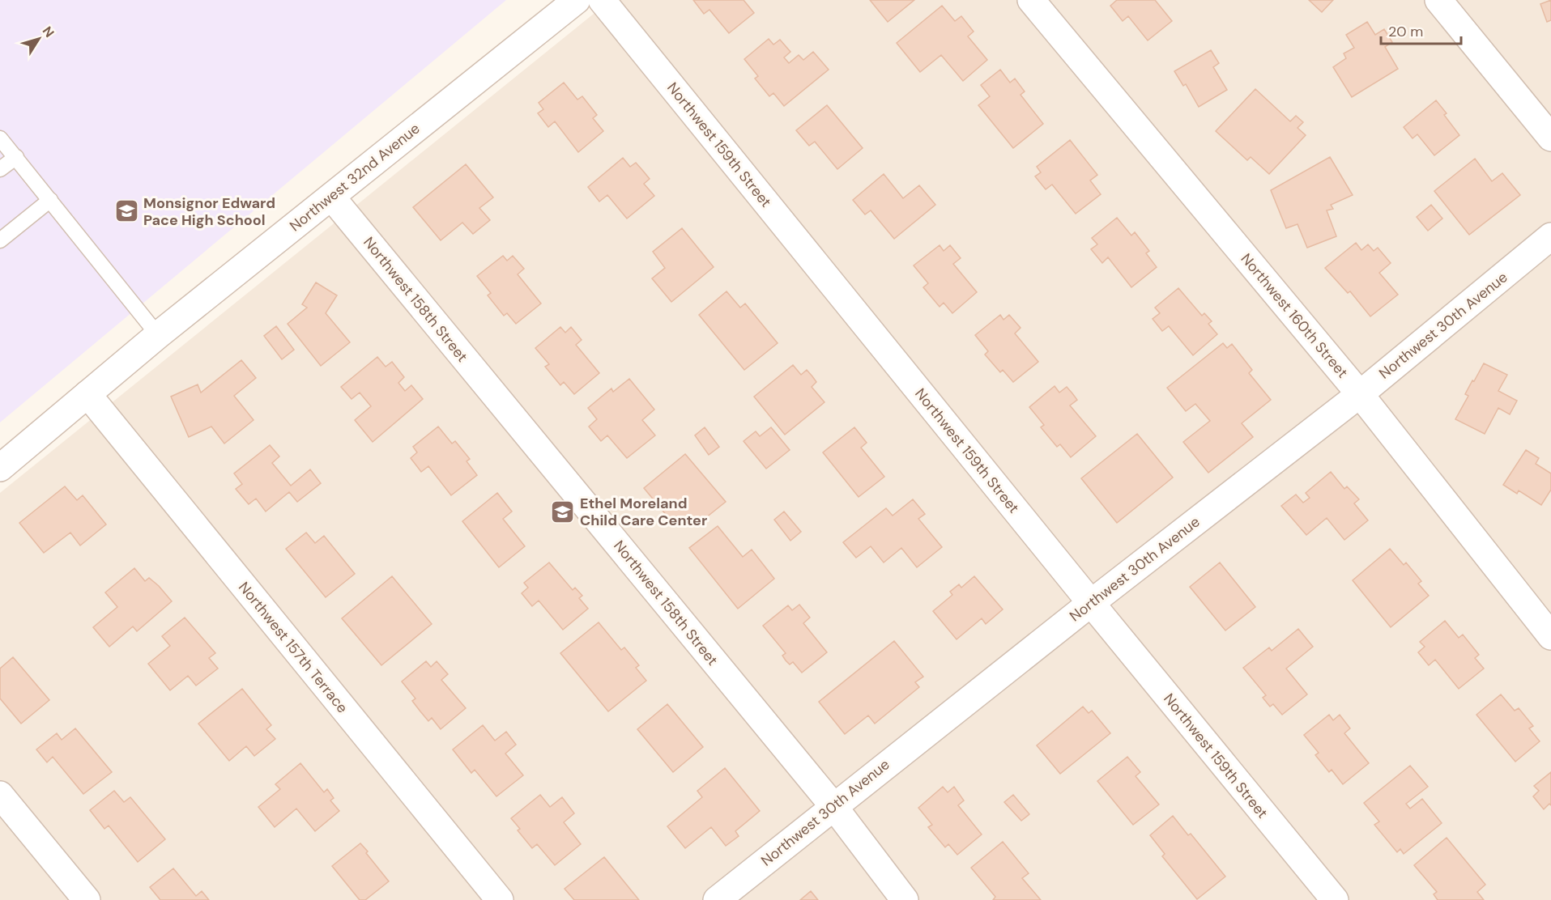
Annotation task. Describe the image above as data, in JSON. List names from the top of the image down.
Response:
{
  "streets": {
    "street": [
      "Northwest 159th Street",
      "Northwest 32nd Avenue",
      "Northwest 158th Street",
      "Northwest 160th Street",
      "Northwest 30th Avenue",
      "Northwest 157th Terrace"
    ]
  },
  "crossings": [
    ["Northwest 159th Street", "Northwest 30th Avenue"],
    ["Northwest 32nd Avenue", "Northwest 158th Street"],
    ["Northwest 32nd Avenue", "Northwest 157th Terrace"],
    ["Northwest 158th Street", "Northwest 30th Avenue"],
    ["Northwest 160th Street", "Northwest 30th Avenue"]
  ],
  "places": {
    "school or university": ["Monsignor Edward Pace High School", "Ethel Moreland Child Care Center"]
  },
  "scale_bar": "20 m",
  "north": "top right"
}
